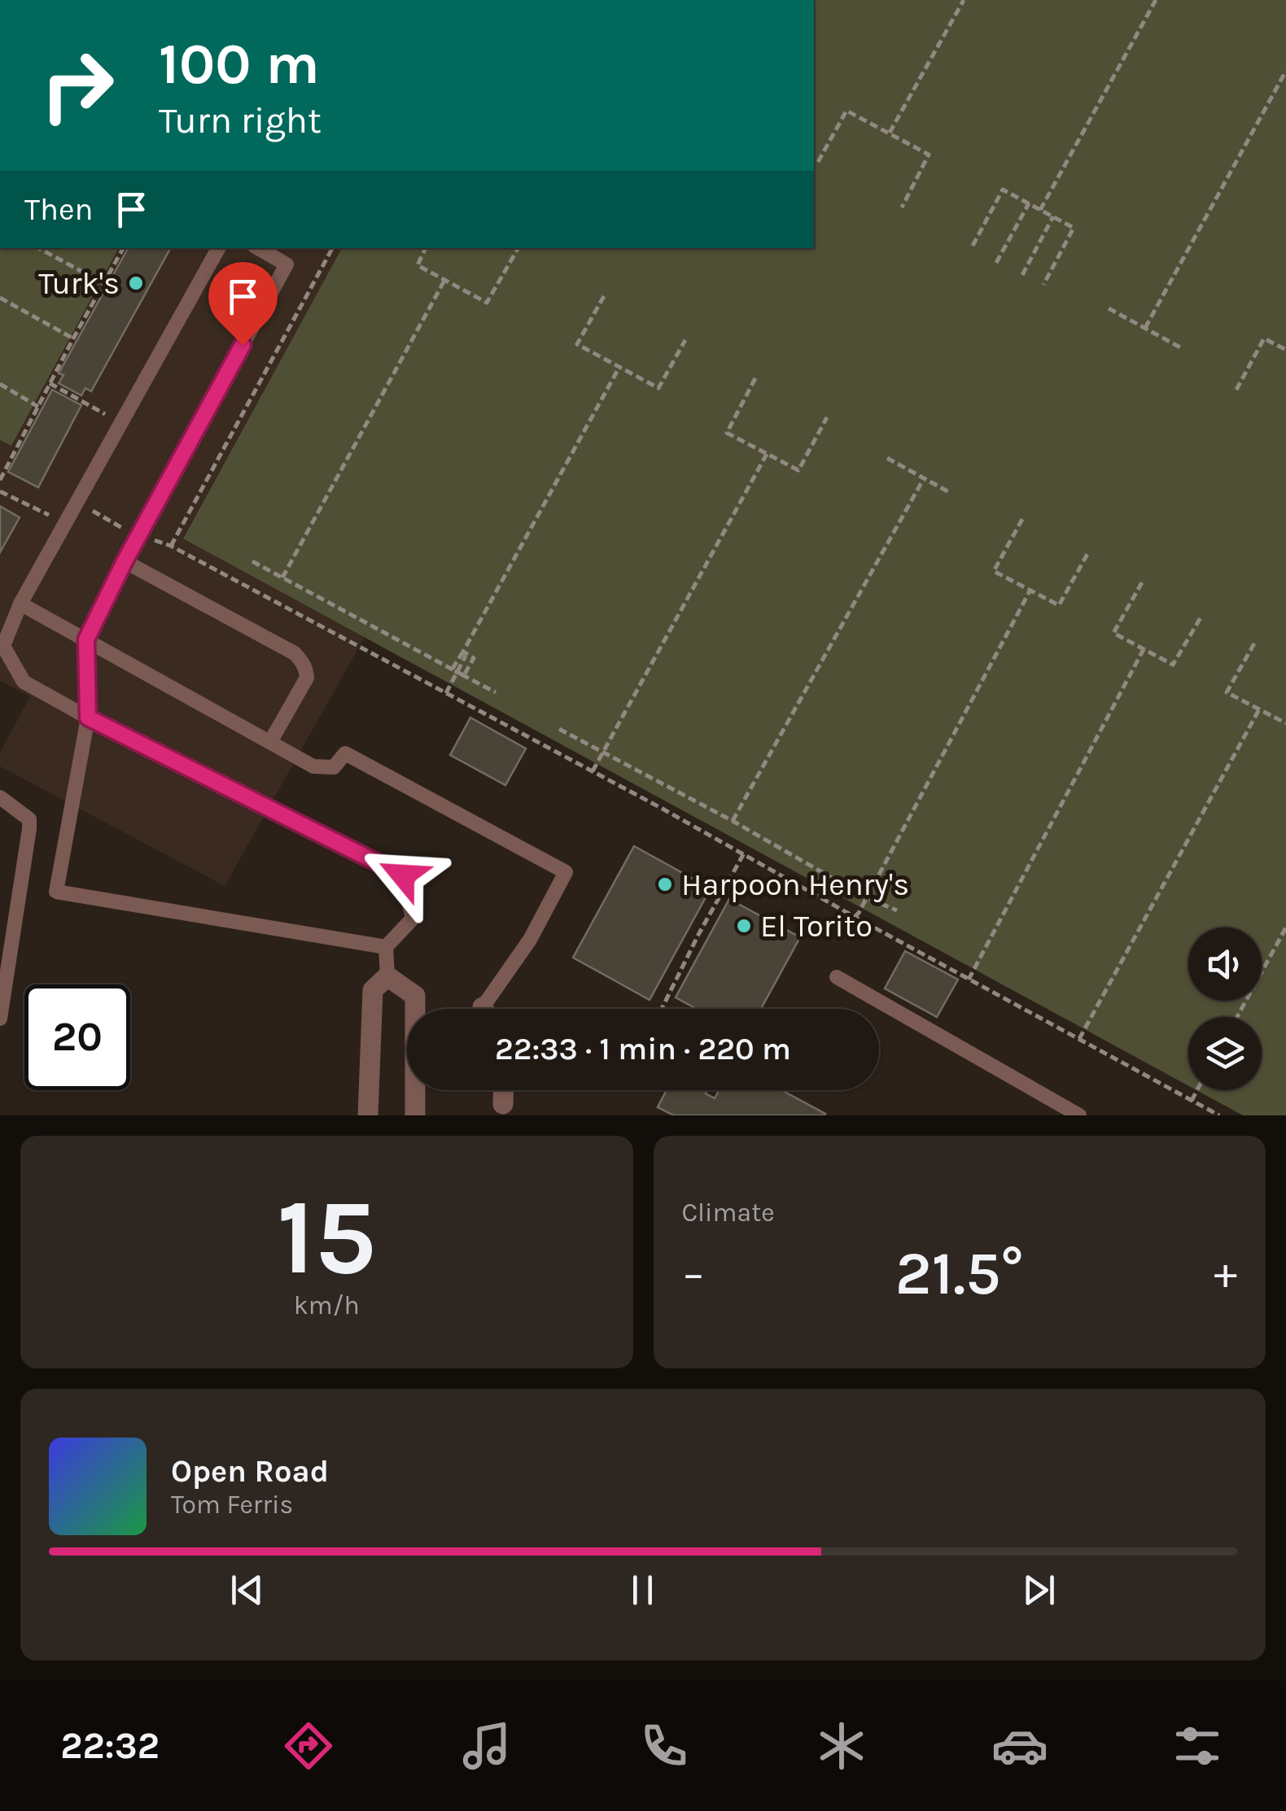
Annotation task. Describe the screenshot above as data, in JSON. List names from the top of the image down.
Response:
{
  "places": ["Turk's", "Harpoon Henry's", "El Torito"],
  "page": {
    "turn": ["100 m", "Turn right"],
    "then": "Then",
    "limit": "20",
    "trip": "22:33 · 1 min · 220 m",
    "tile": [
      ["15", "km/h"],
      "Climate"
    ],
    "heat": ["−", "21.5°", "+"],
    "song": ["Open Road", "Tom Ferris"],
    "tabs": "22:32"
  }
}
